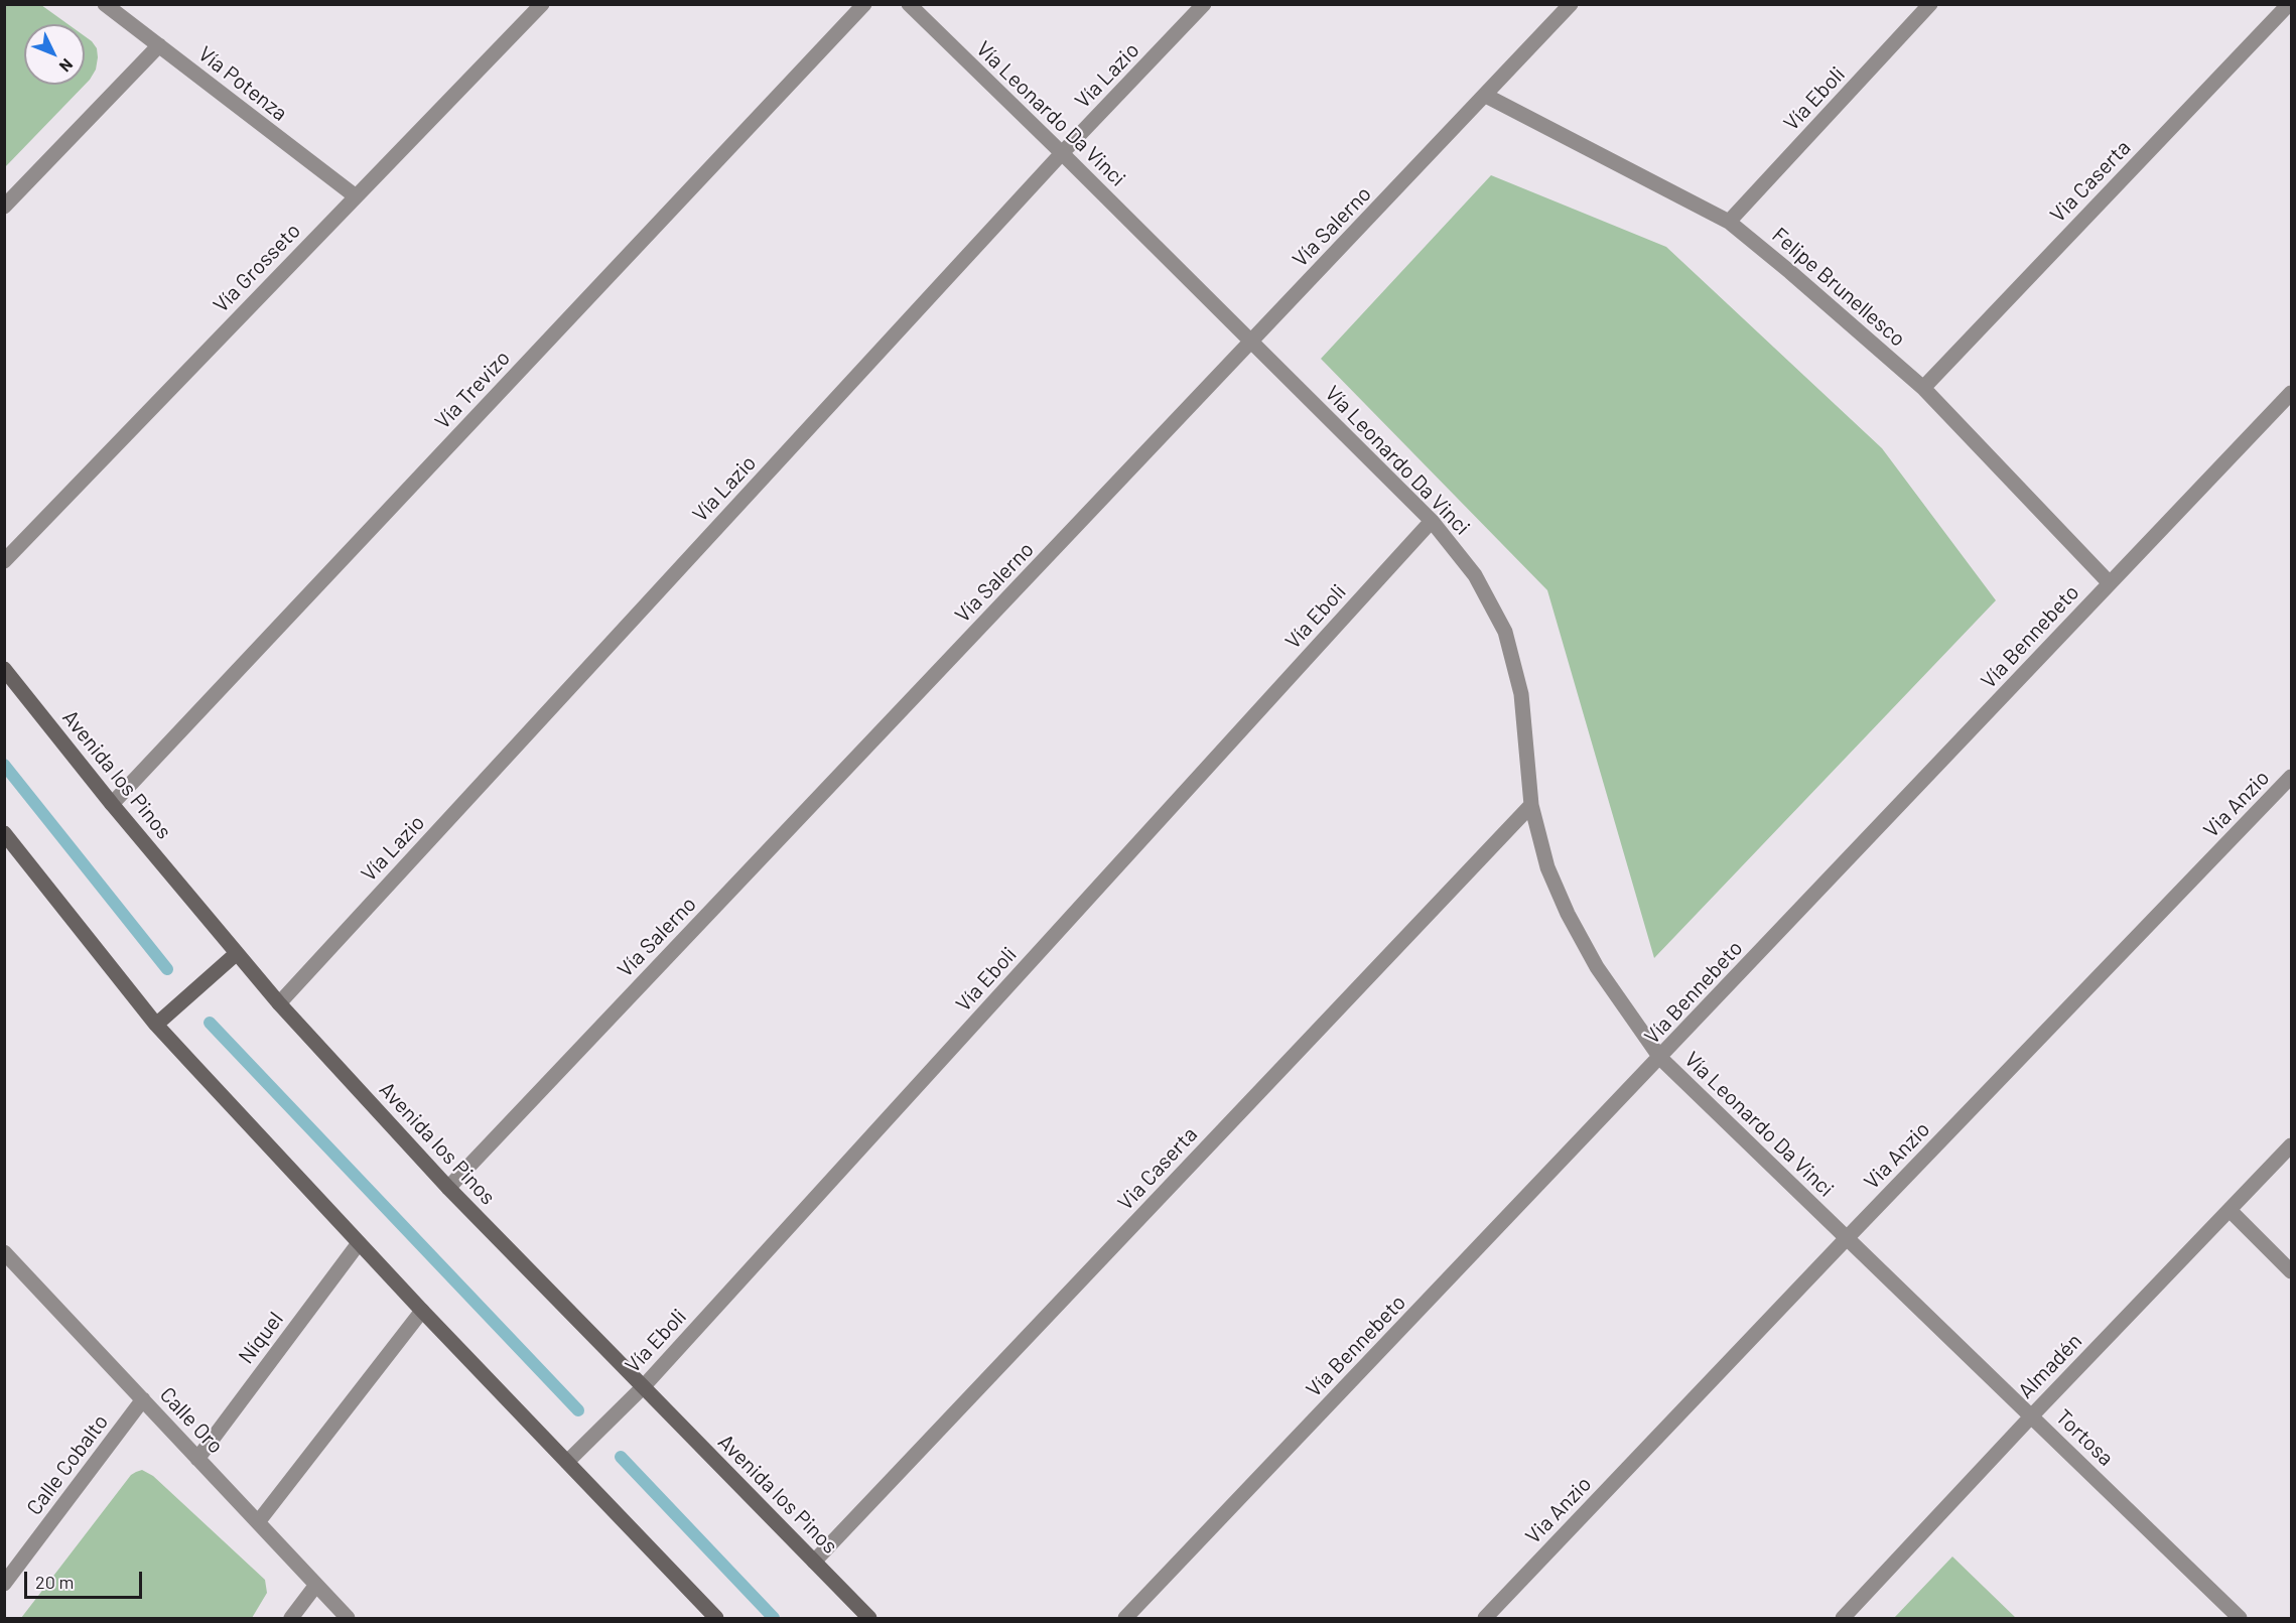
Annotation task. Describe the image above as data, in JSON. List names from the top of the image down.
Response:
{
  "streets": {
    "street": [
      "Vía Lazio",
      "Vía Potenza",
      "Vía Eboli",
      "Vía Leonardo Da Vinci",
      "Via Caserta",
      "Vía Salerno",
      "Vía Grosseto",
      "Felipe Brunellesco",
      "Vía Trevizo",
      "Vía Bennebeto",
      "Avenida los Pinos",
      "Via Anzio",
      "Níquel",
      "Almadén",
      "Calle Oro",
      "Tortosa",
      "Calle Cobalto"
    ]
  },
  "crossings": [
    ["Vía Lazio", "Vía Leonardo Da Vinci"],
    ["Vía Lazio", "Avenida los Pinos"],
    ["Vía Potenza", "Vía Grosseto"],
    ["Vía Eboli", "Vía Leonardo Da Vinci"],
    ["Vía Eboli", "Felipe Brunellesco"],
    ["Vía Eboli", "Avenida los Pinos"],
    ["Vía Leonardo Da Vinci", "Via Caserta"],
    ["Vía Leonardo Da Vinci", "Vía Salerno"],
    ["Vía Leonardo Da Vinci", "Vía Bennebeto"],
    ["Vía Leonardo Da Vinci", "Via Anzio"],
    ["Vía Leonardo Da Vinci", "Tortosa"],
    ["Via Caserta", "Felipe Brunellesco"],
    ["Via Caserta", "Avenida los Pinos"],
    ["Vía Salerno", "Felipe Brunellesco"],
    ["Vía Salerno", "Avenida los Pinos"],
    ["Felipe Brunellesco", "Vía Bennebeto"],
    ["Vía Trevizo", "Avenida los Pinos"],
    ["Via Anzio", "Tortosa"],
    ["Níquel", "Calle Oro"],
    ["Almadén", "Tortosa"],
    ["Calle Oro", "Calle Cobalto"]
  ],
  "scale_bar": "20 m",
  "north": "bottom right"
}
